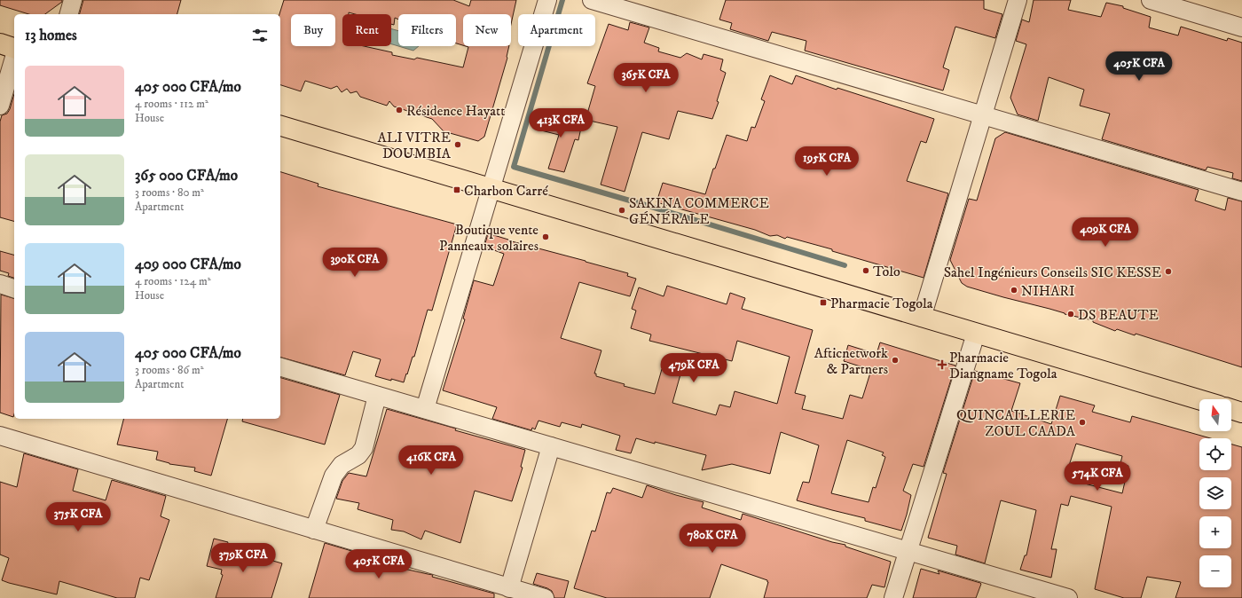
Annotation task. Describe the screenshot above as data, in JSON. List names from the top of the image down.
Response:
{
  "places": {
    "other": [
      "Résidence Hayatt",
      "ALI VITRE DOUMBIA",
      "SAKINA COMMERCE GÉNÉRALE",
      "Boutique vente Panneaux solaires",
      "Tolo",
      "Sahel Ingénieurs Conseils SIC KESSE",
      "NIHARI",
      "DS BEAUTE",
      "Afticnetwork & Partners",
      "QUINCAILLERIE ZOUL CAADA"
    ],
    "transit": ["Charbon Carré", "Pharmacie Togola"],
    "health": ["Pharmacie Diangname Togola"]
  },
  "north": "top",
  "page": {
    "chip": [
      "Buy",
      "Rent",
      "Filters",
      "New",
      "Apartment"
    ],
    "heading": "13 homes",
    "price": [
      "405K CFA",
      "365K CFA",
      "413K CFA",
      "195K CFA",
      "409K CFA",
      "390K CFA",
      "479K CFA",
      "416K CFA",
      "574K CFA",
      "375K CFA",
      "780K CFA",
      "379K CFA",
      "405K CFA"
    ],
    "list": [
      {
        "name": "405 000 CFA/mo",
        "note": "4 rooms · 112 m² · House"
      },
      {
        "name": "365 000 CFA/mo",
        "note": "3 rooms · 80 m² · Apartment"
      },
      {
        "name": "409 000 CFA/mo",
        "note": "4 rooms · 124 m² · House"
      },
      {
        "name": "405 000 CFA/mo",
        "note": "3 rooms · 86 m² · Apartment"
      }
    ],
    "map_buttons": ["+", "−"]
  }
}
